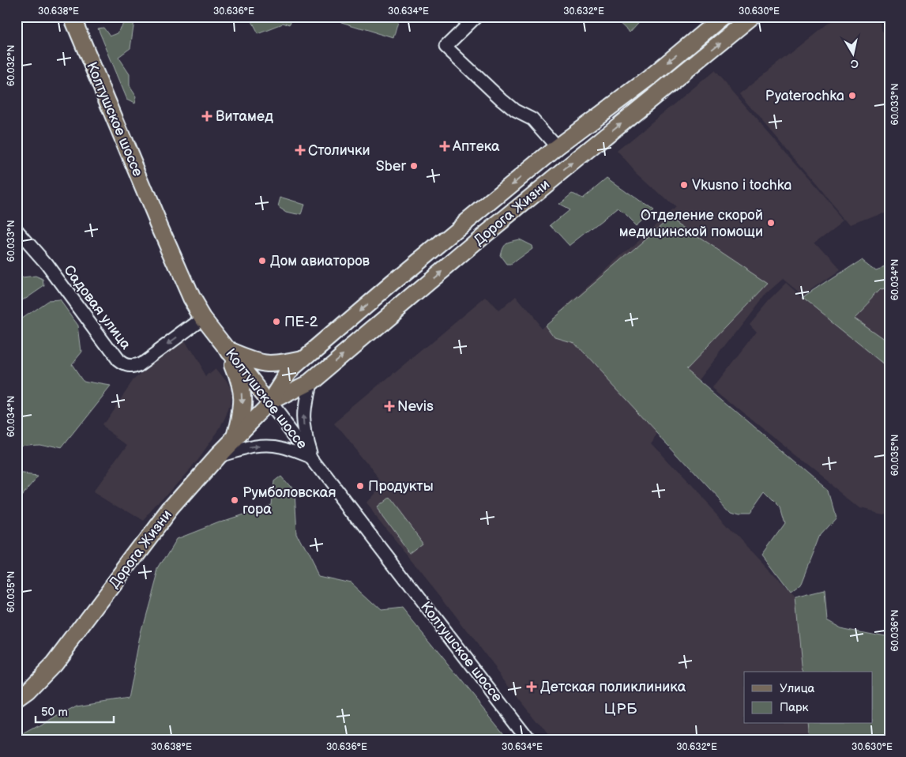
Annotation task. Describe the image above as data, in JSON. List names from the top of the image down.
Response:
{
  "streets": {
    "main road": ["Колтушское шоссе", "Дорога Жизни"],
    "street": ["Садовая улица"]
  },
  "crossings": [
    ["Колтушское шоссе", "Дорога Жизни"],
    ["Колтушское шоссе", "Садовая улица"]
  ],
  "districts": ["ЦРБ"],
  "places": {
    "other": [
      "Pyaterochka",
      "Sber",
      "Vkusno i tochka",
      "Отделение скорой медицинской помощи",
      "Дом авиаторов",
      "ПЕ-2",
      "Продукты",
      "Румболовская гора"
    ],
    "health": [
      "Витамед",
      "Аптека",
      "Столички",
      "Nevis",
      "Детская поликлиника"
    ]
  },
  "legend": ["Улица", "Парк"],
  "scale_bar": "50 m",
  "north": "bottom",
  "coordinates": [
    "30.638°E",
    "30.636°E",
    "30.634°E",
    "30.632°E",
    "30.630°E",
    "60.032°N",
    "60.033°N",
    "60.034°N",
    "60.035°N",
    "60.036°N"
  ]
}
